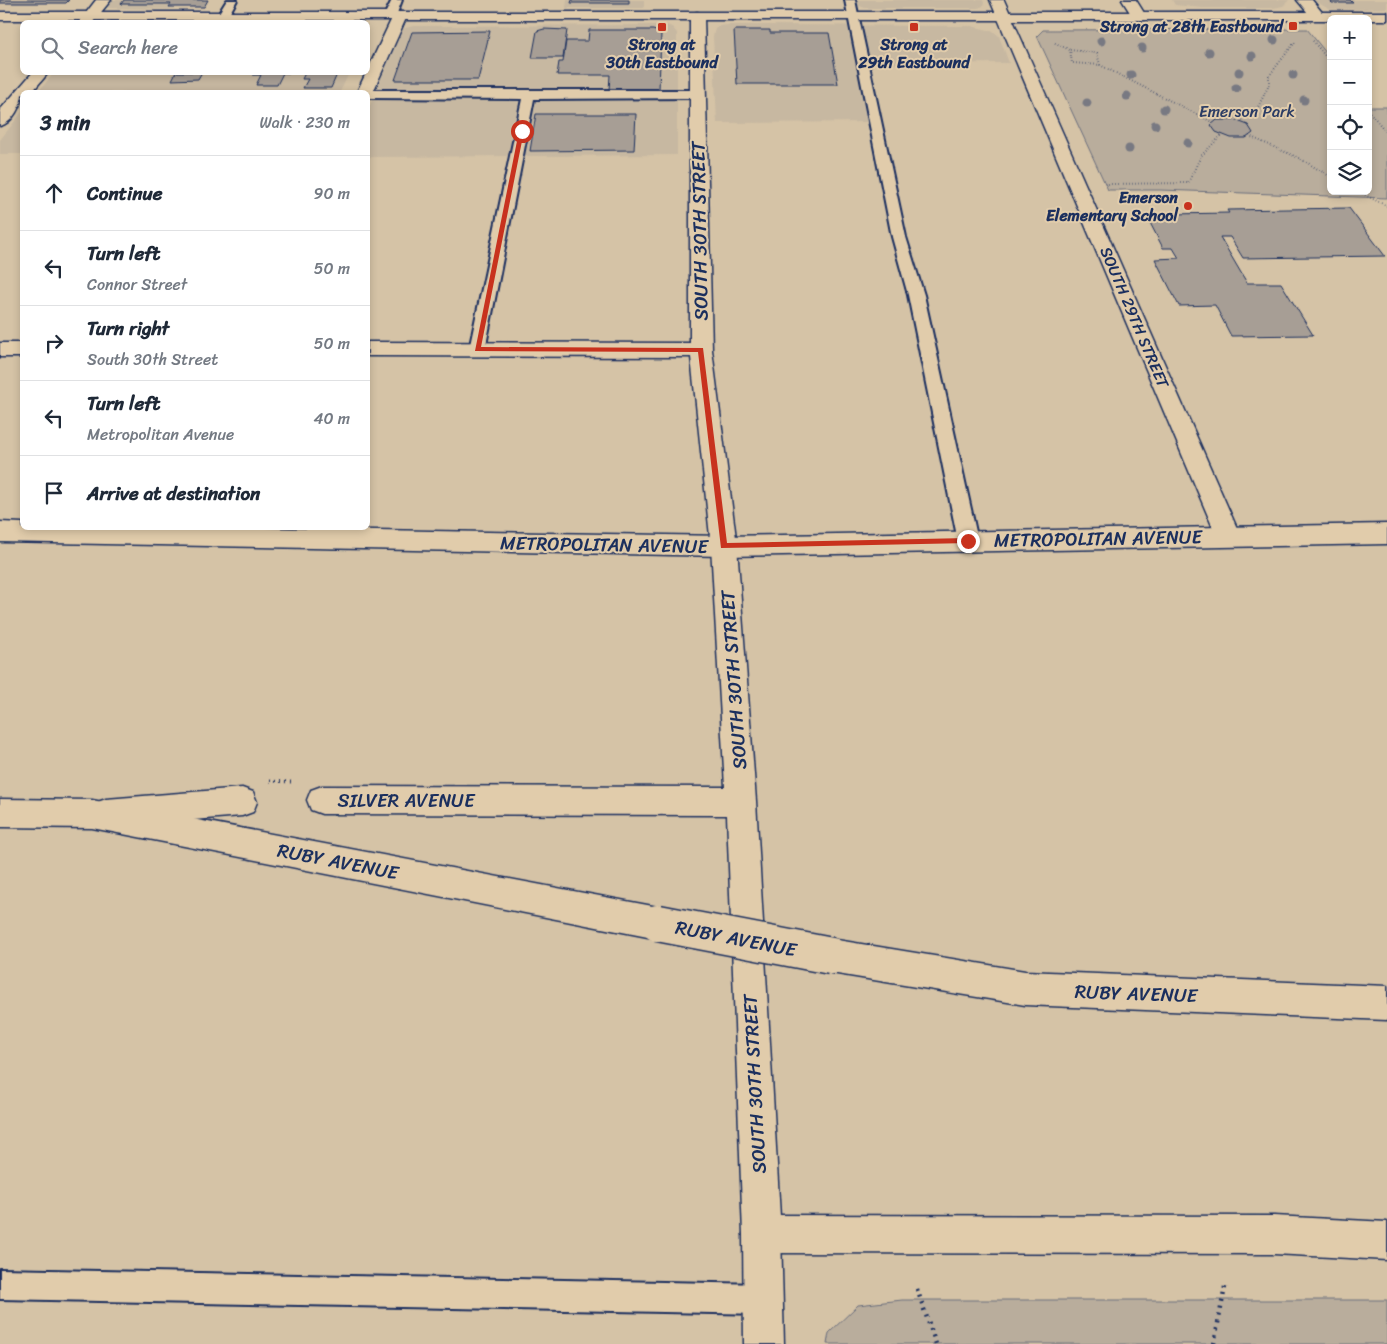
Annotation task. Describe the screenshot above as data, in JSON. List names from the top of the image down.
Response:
{
  "streets": {
    "street": [
      "SOUTH 30TH STREET",
      "SOUTH 29TH STREET",
      "METROPOLITAN AVENUE",
      "SILVER AVENUE",
      "RUBY AVENUE"
    ]
  },
  "crossings": [
    ["SOUTH 30TH STREET", "METROPOLITAN AVENUE"],
    ["SOUTH 30TH STREET", "SILVER AVENUE"],
    ["SOUTH 29TH STREET", "METROPOLITAN AVENUE"]
  ],
  "parks": ["Emerson Park"],
  "places": {
    "transit": ["Strong at 28th Eastbound", "Strong at 30th Eastbound", "Strong at 29th Eastbound"],
    "other": ["Emerson Elementary School"]
  },
  "page": {
    "map_buttons": ["+", "−"],
    "search": "Search here",
    "heading": ["3 min", "Walk · 230 m"],
    "list": [
      ["Continue", "90 m"],
      ["Turn left", "Connor Street", "50 m"],
      ["Turn right", "South 30th Street", "50 m"],
      ["Turn left", "Metropolitan Avenue", "40 m"],
      "Arrive at destination"
    ]
  }
}
